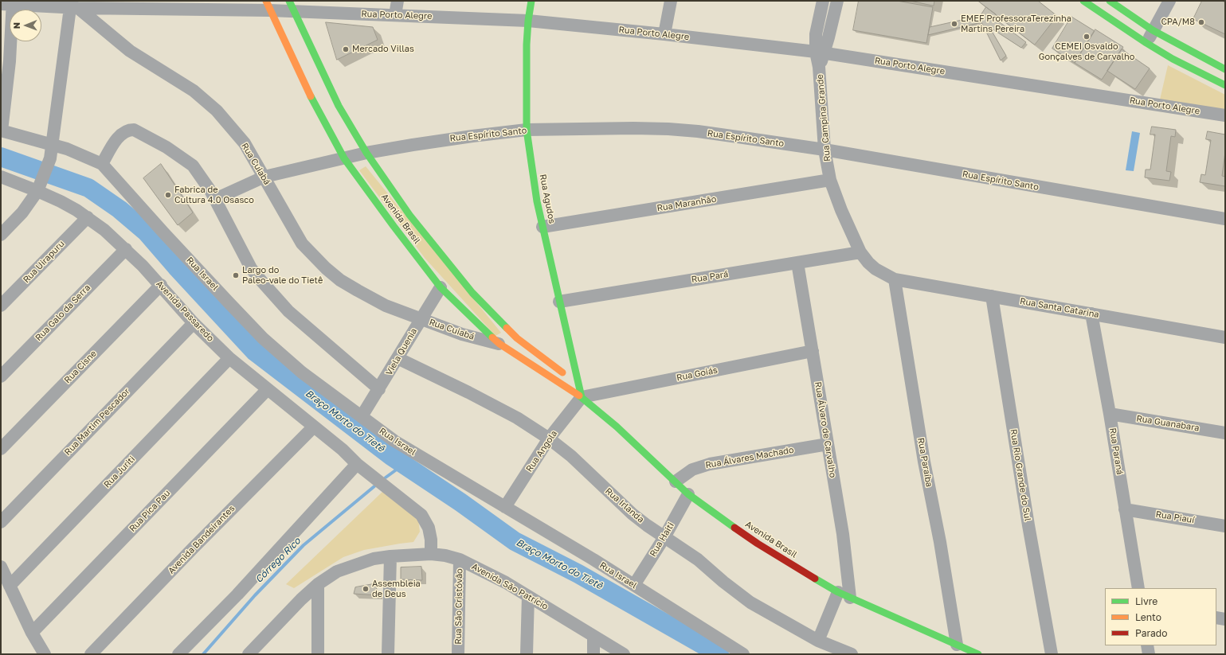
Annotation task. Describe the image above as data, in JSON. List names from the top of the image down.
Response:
{
  "streets": {
    "main road": ["Rua Agudos", "Avenida Brasil"],
    "street": [
      "Rua Porto Alegre",
      "Rua Campina Grande",
      "Rua Espírito Santo",
      "Rua Cuiabá",
      "Rua Maranhão",
      "Rua Uirapuru",
      "Rua Israel",
      "Rua Pará",
      "Rua Santa Catarina",
      "Avenida Passaredo",
      "Rua Galo da Serra",
      "Viela Quenia",
      "Rua Cisne",
      "Rua Goiás",
      "Rua Martim Pescador",
      "Rua Guanabara",
      "Rua Álvaro de Carvalho",
      "Rua Angola",
      "Rua Paraná",
      "Rua Álvares Machado",
      "Rua Paraíba",
      "Rua Juriti",
      "Rua Rio Grande do Sul",
      "Rua Irlanda",
      "Rua Pica Pau",
      "Rua Piauí",
      "Avenida Bandeirantes",
      "Rua Haiti",
      "Avenida São Patrício",
      "Rua São Cristóvão"
    ]
  },
  "crossings": [
    ["Rua Porto Alegre", "Rua Campina Grande"],
    ["Rua Porto Alegre", "Rua Cuiabá"],
    ["Rua Porto Alegre", "Rua Agudos"],
    ["Rua Porto Alegre", "Avenida Brasil"],
    ["Rua Campina Grande", "Rua Espírito Santo"],
    ["Rua Campina Grande", "Rua Maranhão"],
    ["Rua Campina Grande", "Rua Pará"],
    ["Rua Campina Grande", "Rua Santa Catarina"],
    ["Rua Campina Grande", "Rua Paraíba"],
    ["Rua Espírito Santo", "Rua Cuiabá"],
    ["Rua Espírito Santo", "Rua Agudos"],
    ["Rua Espírito Santo", "Avenida Brasil"],
    ["Rua Cuiabá", "Avenida Brasil"],
    ["Rua Cuiabá", "Viela Quenia"],
    ["Rua Agudos", "Rua Maranhão"],
    ["Rua Agudos", "Avenida Brasil"],
    ["Rua Agudos", "Rua Pará"],
    ["Rua Agudos", "Rua Goiás"],
    ["Rua Agudos", "Rua Angola"],
    ["Avenida Brasil", "Viela Quenia"],
    ["Avenida Brasil", "Rua Goiás"],
    ["Avenida Brasil", "Rua Álvaro de Carvalho"],
    ["Avenida Brasil", "Rua Angola"],
    ["Avenida Brasil", "Rua Álvares Machado"],
    ["Avenida Brasil", "Rua Paraíba"],
    ["Avenida Brasil", "Rua Haiti"],
    ["Rua Uirapuru", "Avenida Passaredo"],
    ["Rua Israel", "Viela Quenia"],
    ["Rua Israel", "Rua Angola"],
    ["Rua Israel", "Rua Haiti"],
    ["Rua Pará", "Rua Álvaro de Carvalho"],
    ["Rua Santa Catarina", "Rua Paraná"],
    ["Rua Santa Catarina", "Rua Paraíba"],
    ["Rua Santa Catarina", "Rua Rio Grande do Sul"],
    ["Avenida Passaredo", "Rua Galo da Serra"],
    ["Avenida Passaredo", "Rua Cisne"],
    ["Avenida Passaredo", "Rua Martim Pescador"],
    ["Avenida Passaredo", "Rua Juriti"],
    ["Avenida Passaredo", "Rua Pica Pau"],
    ["Avenida Passaredo", "Avenida Bandeirantes"],
    ["Avenida Passaredo", "Avenida São Patrício"],
    ["Viela Quenia", "Rua Irlanda"],
    ["Rua Goiás", "Rua Álvaro de Carvalho"],
    ["Rua Goiás", "Rua Angola"],
    ["Rua Guanabara", "Rua Paraná"],
    ["Rua Álvaro de Carvalho", "Rua Álvares Machado"],
    ["Rua Angola", "Rua Irlanda"],
    ["Rua Paraná", "Rua Piauí"],
    ["Rua Irlanda", "Rua Haiti"],
    ["Avenida São Patrício", "Rua São Cristóvão"]
  ],
  "water": ["Braço Morto do Tietê", "Córrego Rico"],
  "places": [
    "CPA/M8",
    "EMEF ProfessoraTerezinha Martins Pereira",
    "CEMEI Osvaldo Gonçalves de Carvalho",
    "Mercado Villas",
    "Fabrica de Cultura 4.0 Osasco",
    "Largo do Paleo-vale do Tietê",
    "Assembleia de Deus"
  ],
  "legend": ["Livre", "Lento", "Parado"],
  "north": "left"
}
